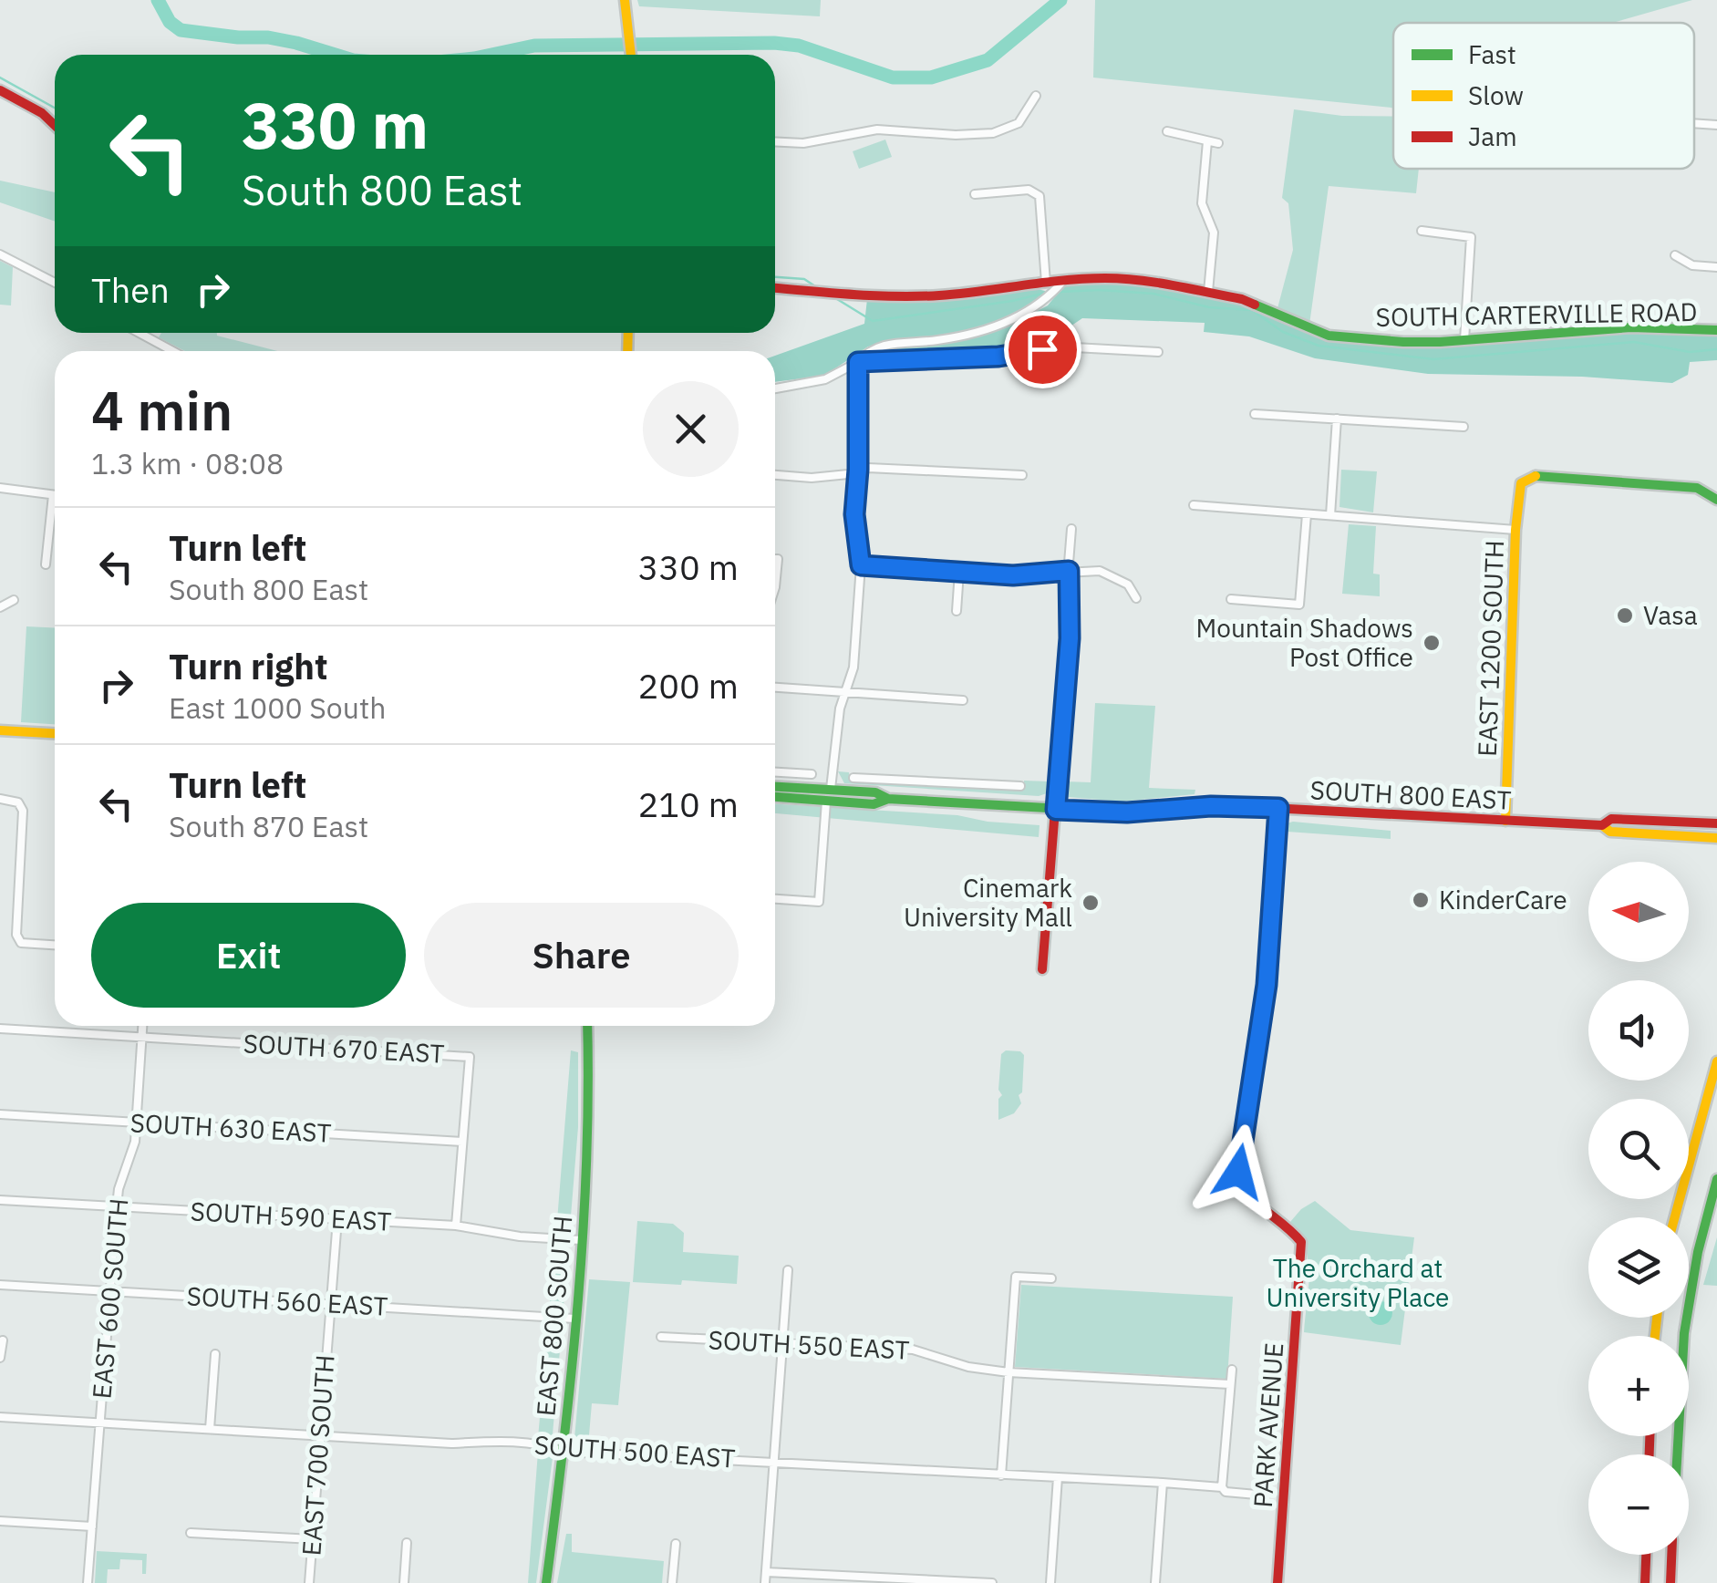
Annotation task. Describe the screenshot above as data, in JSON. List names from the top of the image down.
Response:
{
  "streets": {
    "main road": [
      "SOUTH CARTERVILLE ROAD",
      "EAST 1200 SOUTH",
      "SOUTH 800 EAST",
      "EAST 800 SOUTH",
      "PARK AVENUE"
    ],
    "street": [
      "SOUTH 670 EAST",
      "SOUTH 630 EAST",
      "SOUTH 590 EAST",
      "EAST 600 SOUTH",
      "SOUTH 560 EAST",
      "SOUTH 550 EAST",
      "SOUTH 500 EAST",
      "EAST 700 SOUTH"
    ]
  },
  "crossings": [
    ["EAST 1200 SOUTH", "SOUTH 800 EAST"],
    ["SOUTH 800 EAST", "PARK AVENUE"],
    ["SOUTH 670 EAST", "SOUTH 630 EAST"],
    ["SOUTH 670 EAST", "EAST 600 SOUTH"],
    ["SOUTH 630 EAST", "EAST 600 SOUTH"],
    ["SOUTH 590 EAST", "EAST 600 SOUTH"],
    ["SOUTH 590 EAST", "EAST 800 SOUTH"],
    ["SOUTH 590 EAST", "EAST 700 SOUTH"],
    ["EAST 600 SOUTH", "SOUTH 560 EAST"],
    ["EAST 600 SOUTH", "SOUTH 500 EAST"],
    ["SOUTH 560 EAST", "EAST 800 SOUTH"],
    ["SOUTH 560 EAST", "EAST 700 SOUTH"],
    ["EAST 800 SOUTH", "SOUTH 500 EAST"],
    ["SOUTH 500 EAST", "EAST 700 SOUTH"]
  ],
  "parks": ["The Orchard at University Place"],
  "places": [
    "Vasa",
    "Mountain Shadows Post Office",
    "KinderCare",
    "Cinemark University Mall"
  ],
  "legend": ["Fast", "Slow", "Jam"],
  "north": "left",
  "page": {
    "turn": ["330 m", "South 800 East"],
    "then": "Then",
    "heading": ["4 min", "1.3 km · 08:08"],
    "list": [
      {
        "name": "Turn left",
        "note": "South 800 East",
        "value": "330 m"
      },
      {
        "name": "Turn right",
        "note": "East 1000 South",
        "value": "200 m"
      },
      {
        "name": "Turn left",
        "note": "South 870 East",
        "value": "210 m"
      }
    ],
    "map_buttons": ["+", "−"],
    "buttons": ["Exit", "Share"]
  }
}
